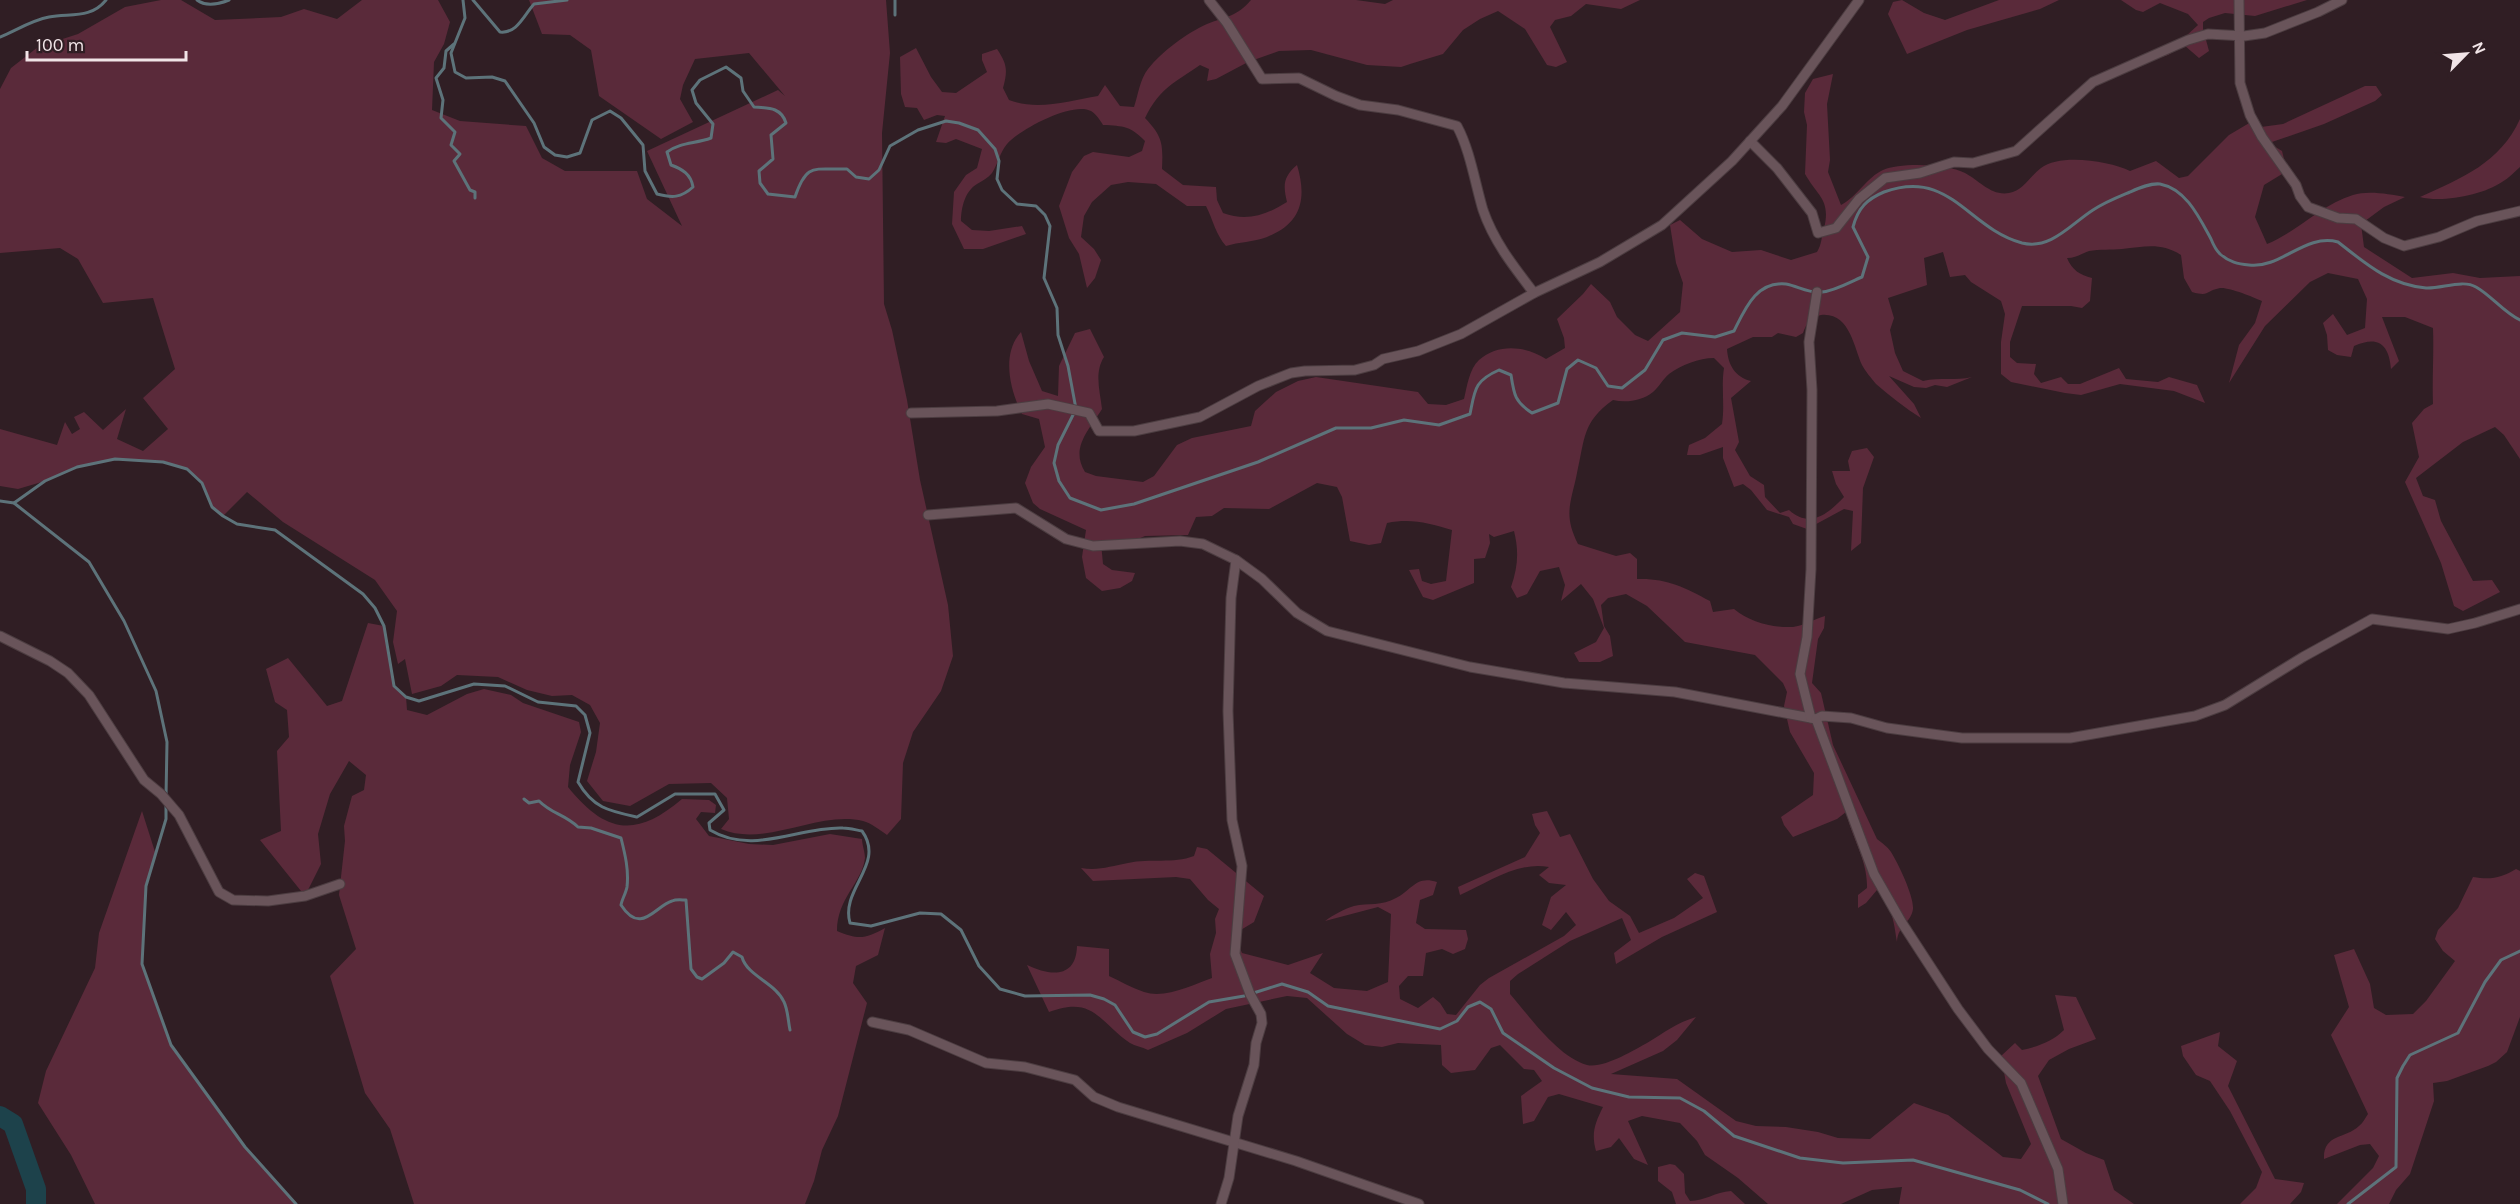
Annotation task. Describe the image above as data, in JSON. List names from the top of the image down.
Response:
{
  "scale_bar": "100 m",
  "north": "top right"
}
